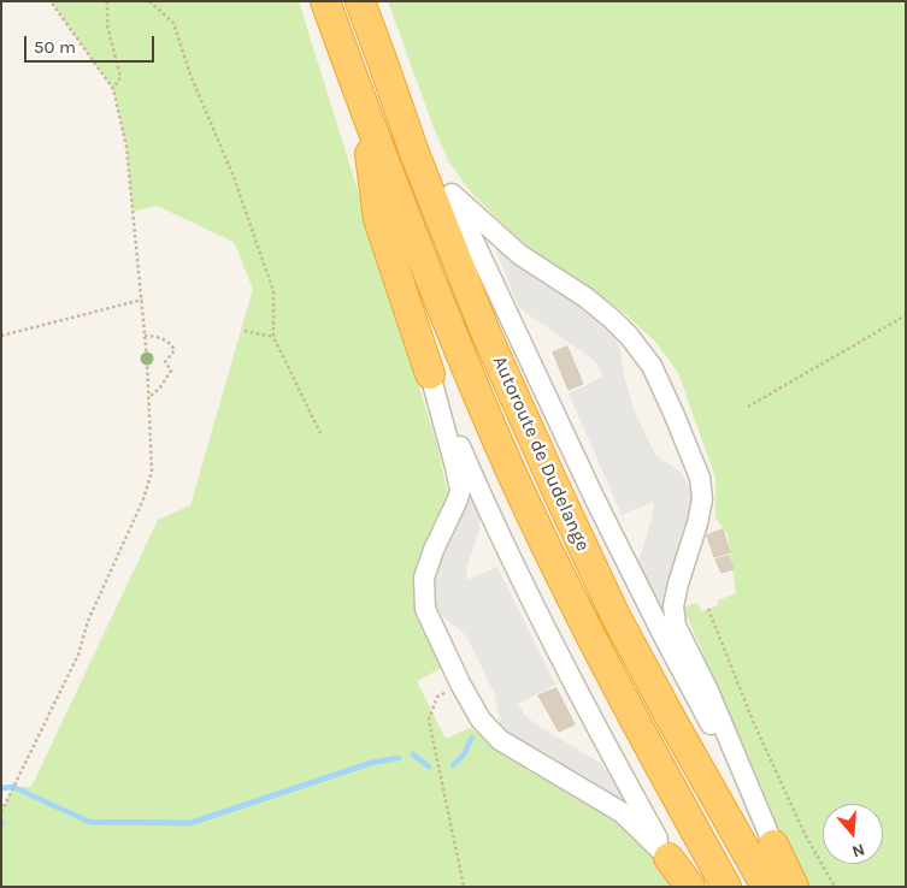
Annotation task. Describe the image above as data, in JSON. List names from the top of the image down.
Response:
{
  "streets": {
    "highway": ["Autoroute de Dudelange"]
  },
  "scale_bar": "50 m",
  "north": "bottom"
}
